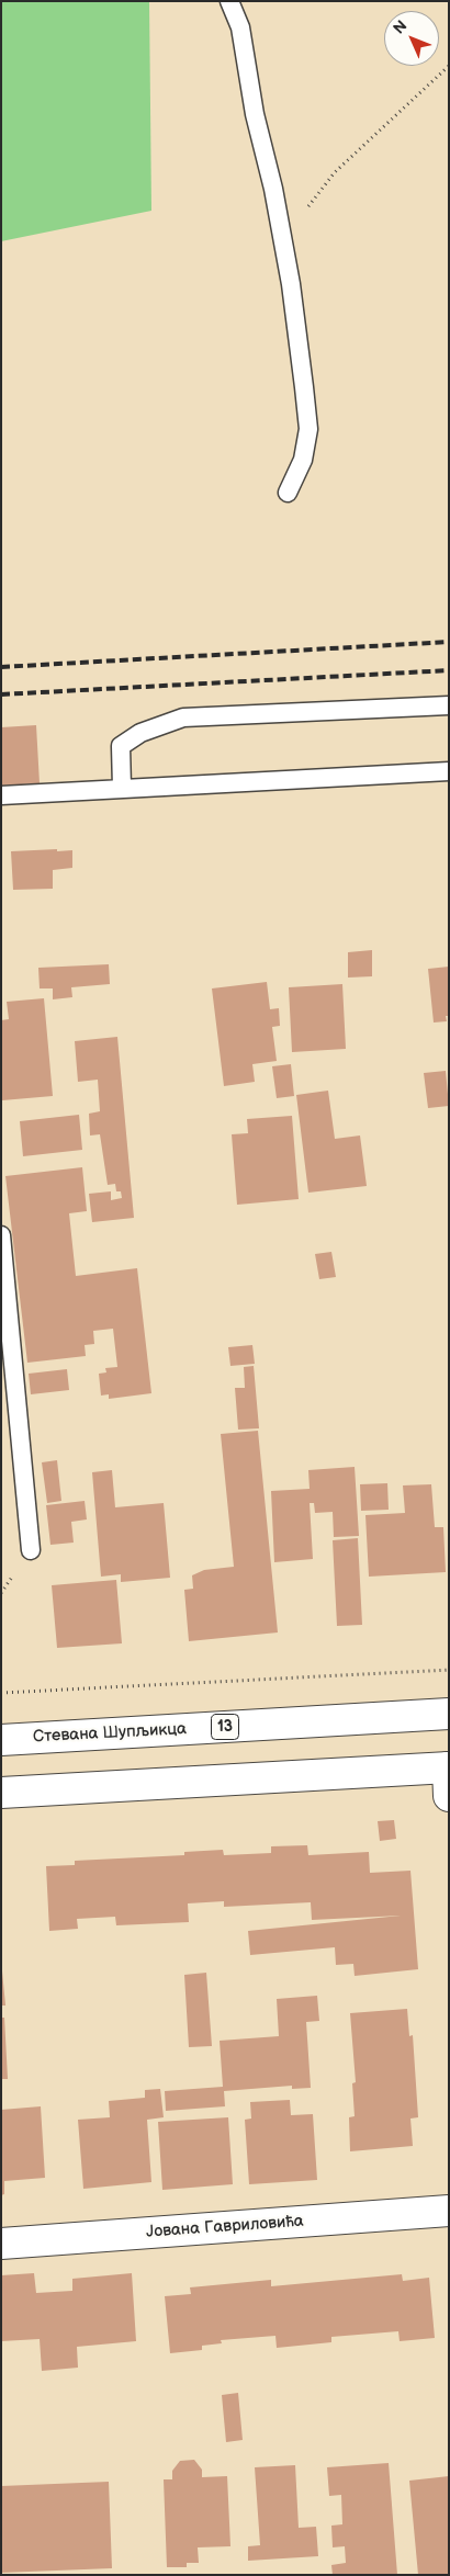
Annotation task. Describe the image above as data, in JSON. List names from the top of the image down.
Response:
{
  "streets": {
    "main road": ["13", "Стевана Шупљикца", "Јована Гавриловића"]
  },
  "north": "top left"
}
